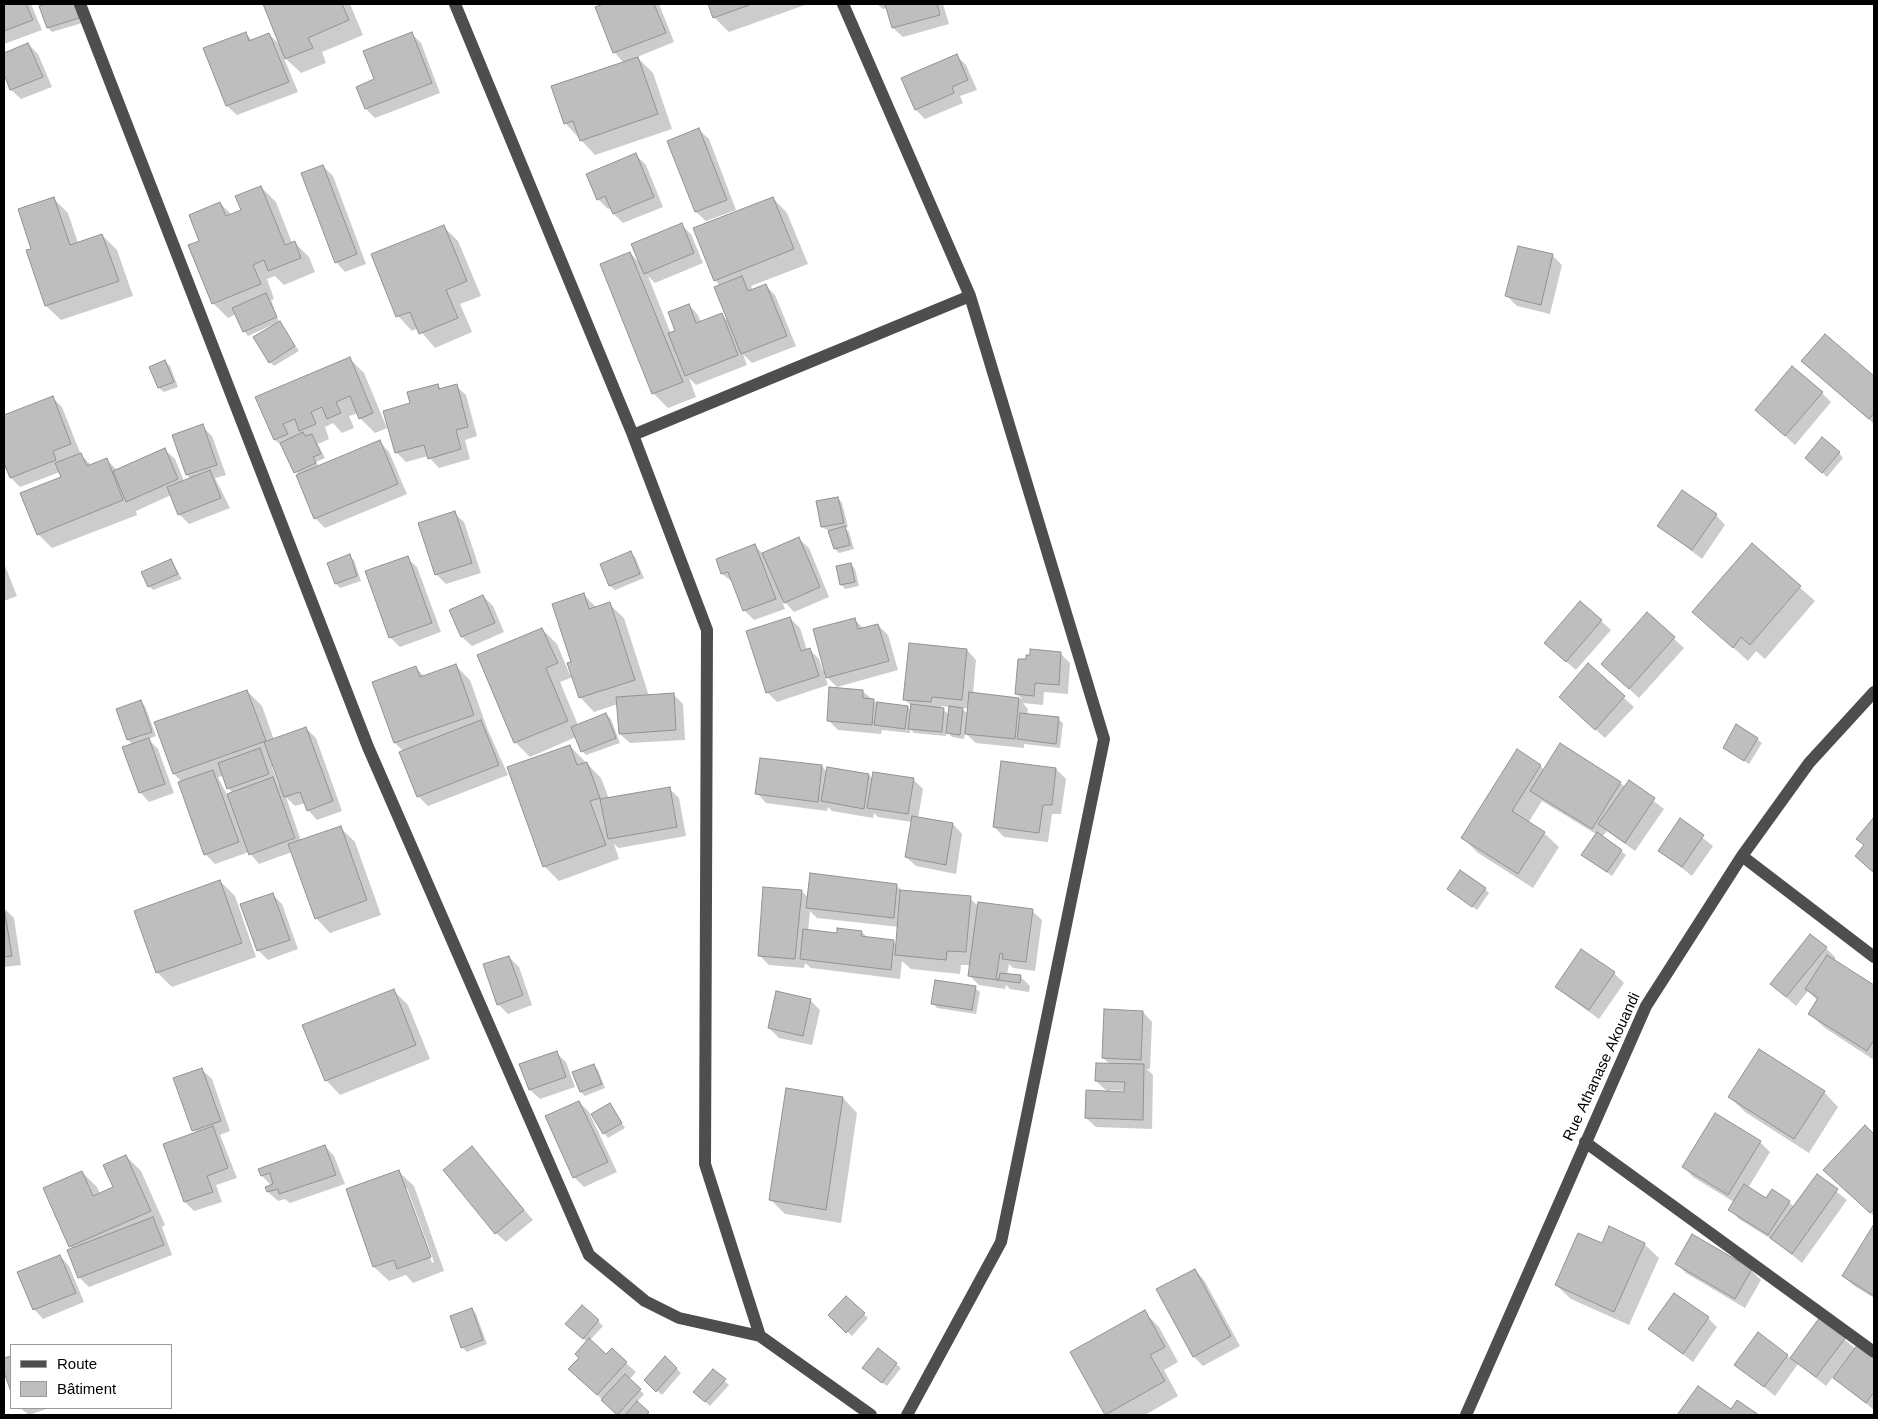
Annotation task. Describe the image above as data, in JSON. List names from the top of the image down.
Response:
{
  "streets": {
    "street": ["Rue Athanase Akouandi"]
  },
  "legend": ["Route", "Bâtiment"]
}
